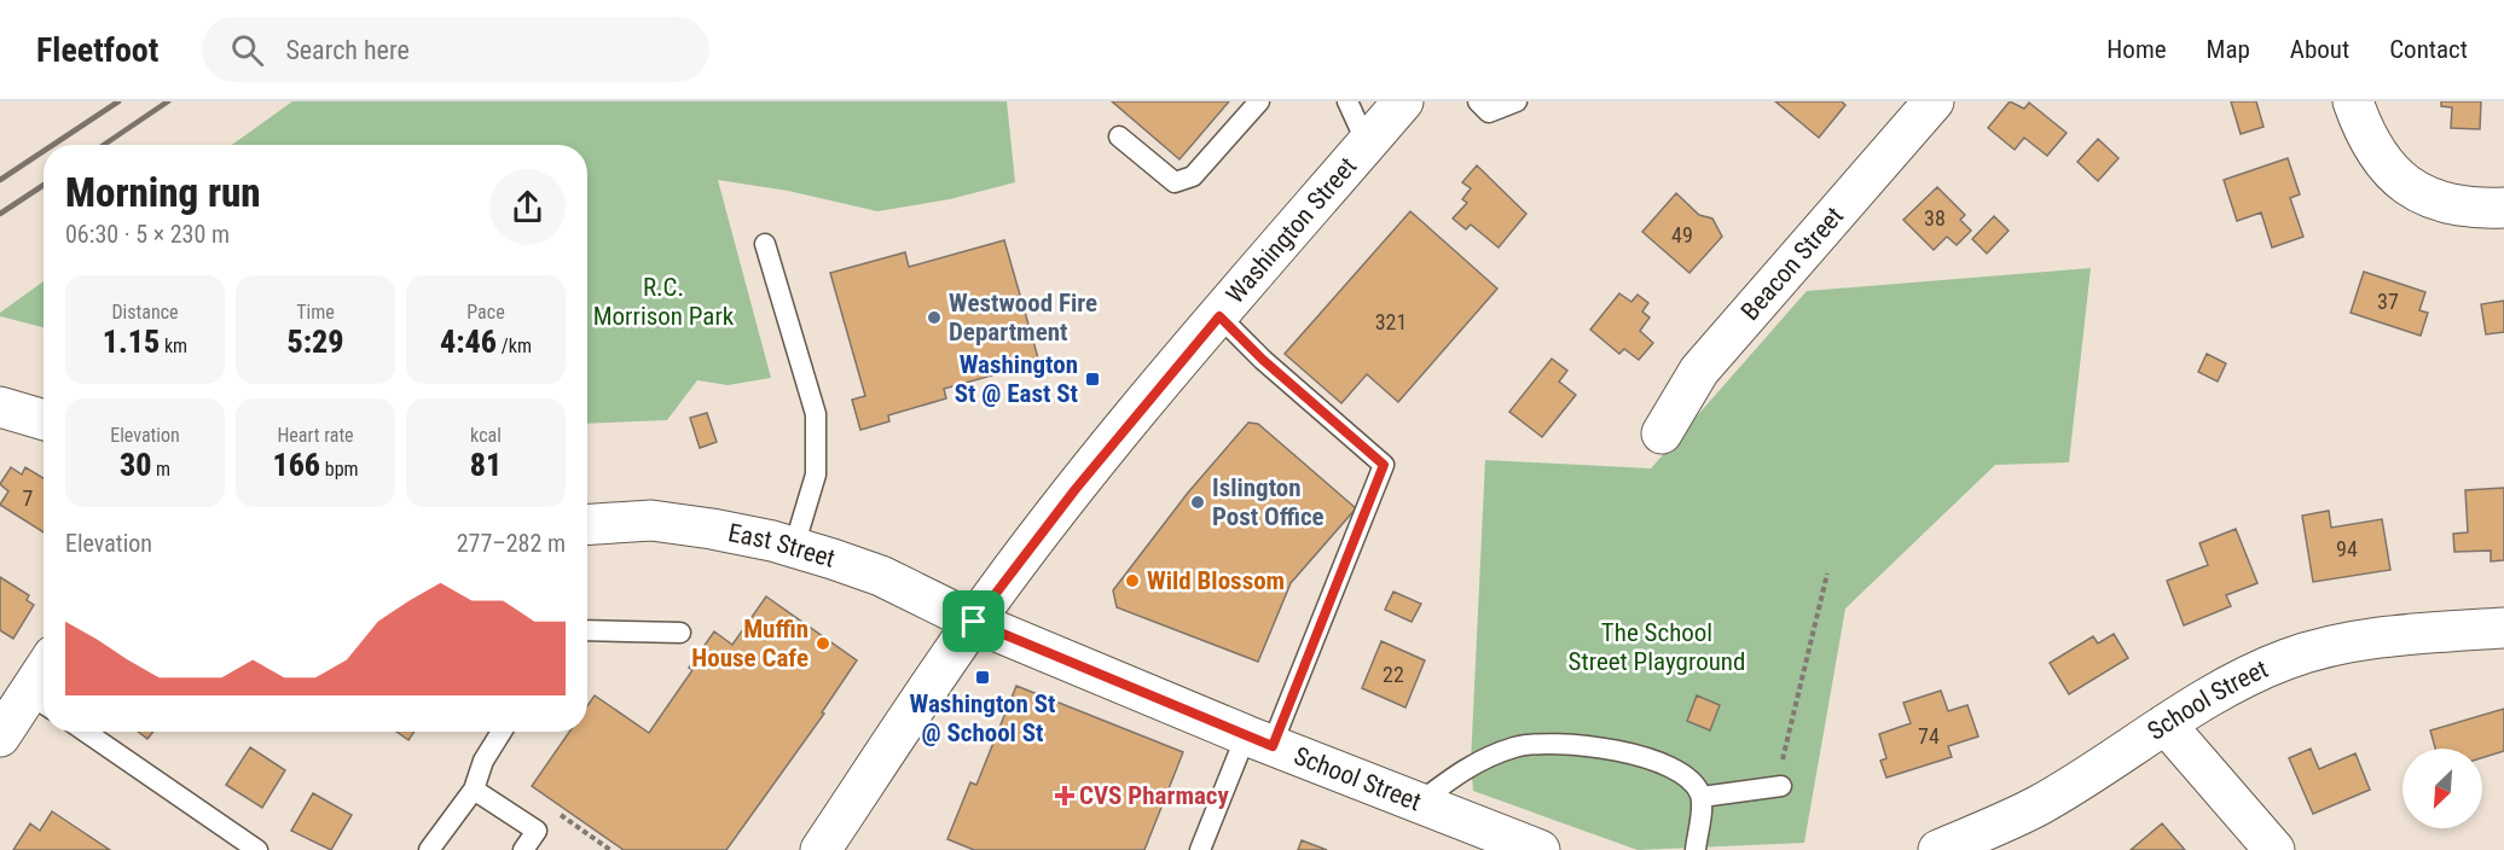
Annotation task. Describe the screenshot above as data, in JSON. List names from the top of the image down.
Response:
{
  "streets": {
    "street": [
      "Washington Street",
      "Beacon Street",
      "East Street",
      "School Street"
    ]
  },
  "crossings": [
    ["Washington Street", "East Street"],
    ["Washington Street", "School Street"],
    ["East Street", "School Street"]
  ],
  "parks": ["R.C. Morrison Park", "The School Street Playground"],
  "places": {
    "other": [
      "Westwood Fire Department",
      "Islington Post Office",
      "Wild Blossom",
      "Muffin House Cafe"
    ],
    "transit": ["Washington St @ East St", "Washington St @ School St"],
    "health": ["CVS Pharmacy"]
  },
  "house_numbers": [
    "38",
    "49",
    "37",
    "321",
    "7",
    "94",
    "22",
    "74"
  ],
  "north": "bottom left",
  "page": {
    "header": "Fleetfoot",
    "search": "Search here",
    "nav": [
      "Home",
      "Map",
      "About",
      "Contact"
    ],
    "heading": ["Morning run", "06:30 · 5 × 230 m"],
    "stats": [
      ["Distance", "1.15 km"],
      ["Time", "5:29"],
      ["Pace", "4:46 /km"],
      ["Elevation", "30 m"],
      ["Heart rate", "166 bpm"],
      ["kcal", "81"]
    ],
    "chart": ["Elevation", "277–282 m"]
  }
}
